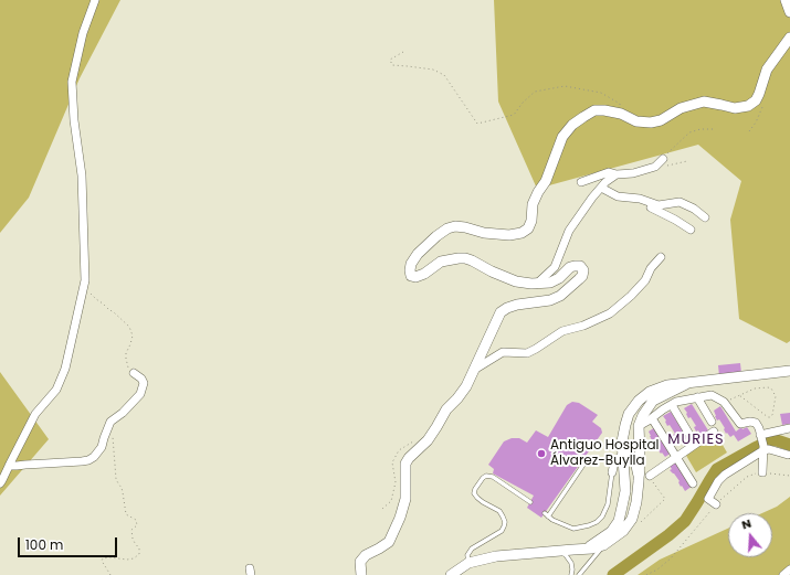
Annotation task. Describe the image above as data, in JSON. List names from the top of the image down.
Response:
{
  "districts": ["MURIES"],
  "places": ["Antiguo Hospital Álvarez-Buylla"],
  "scale_bar": "100 m",
  "north": "top"
}
